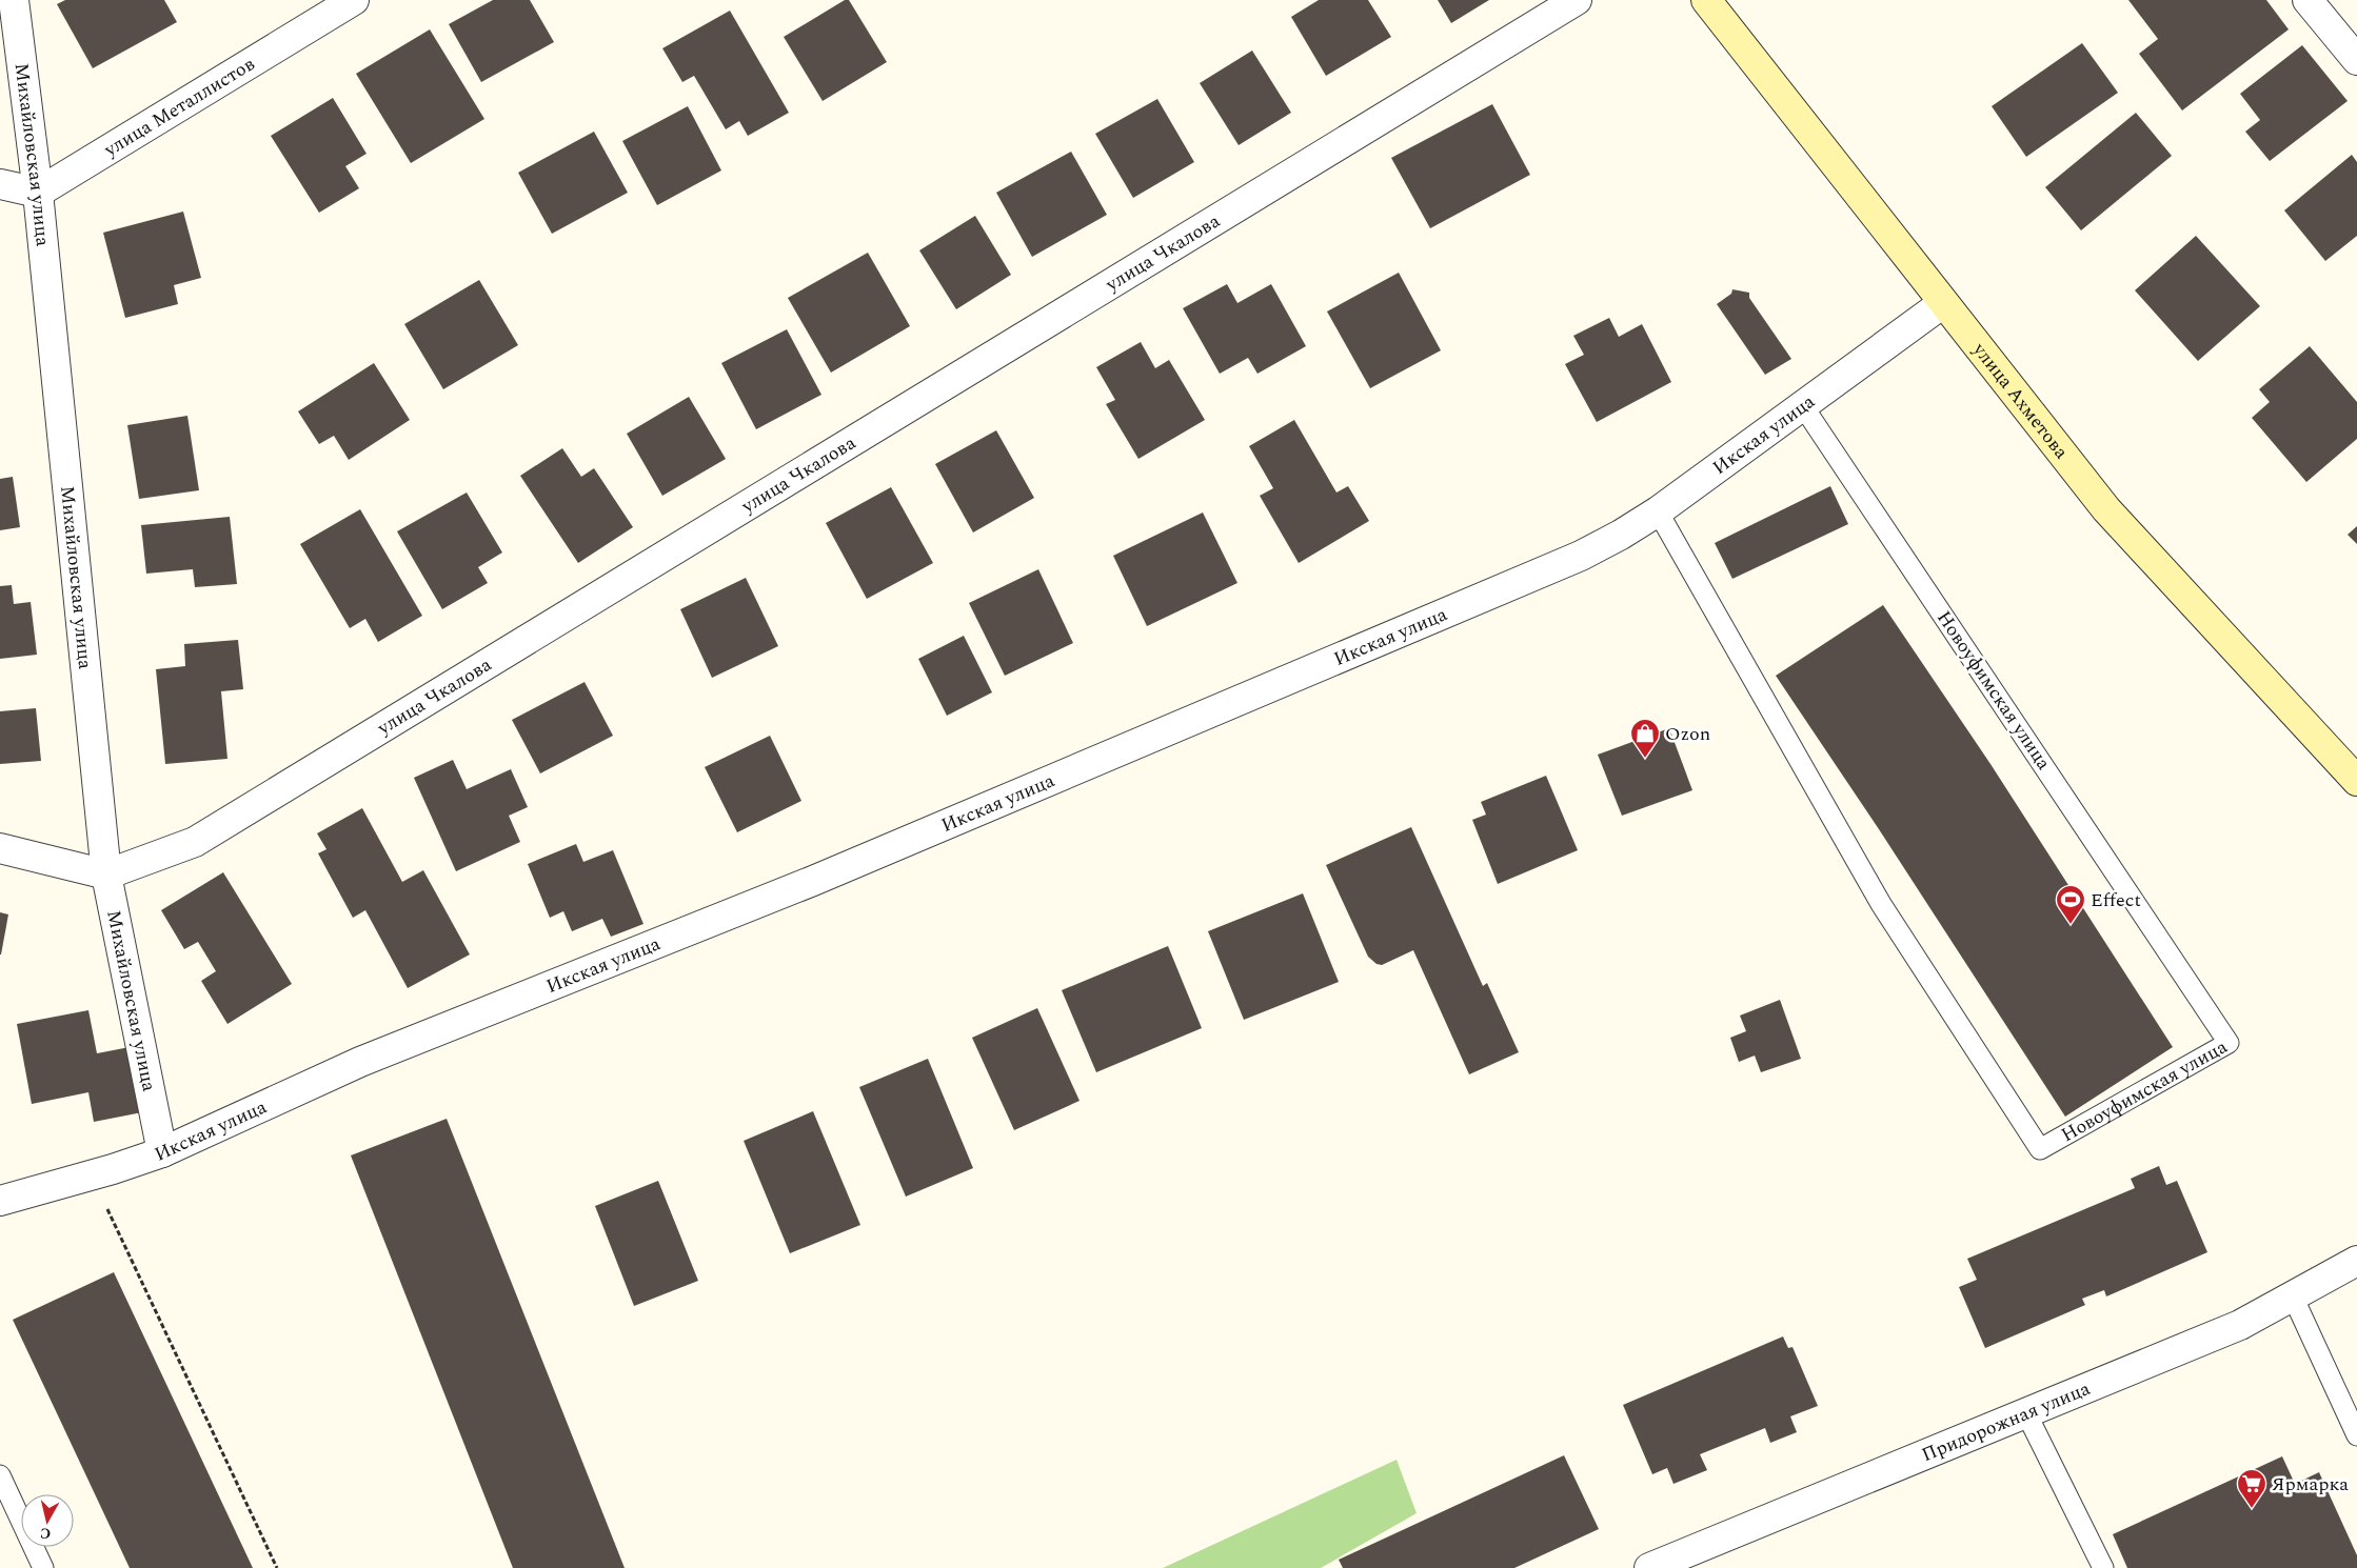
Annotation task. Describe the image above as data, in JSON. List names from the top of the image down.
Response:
{
  "streets": {
    "main road": ["улица Ахметова"],
    "street": [
      "улица Металлистов",
      "Михайловская улица",
      "улица Чкалова",
      "Икская улица",
      "Придорожная улица"
    ],
    "lane": ["Новоуфимская улица"]
  },
  "crossings": [
    ["улица Металлистов", "Михайловская улица"],
    ["Михайловская улица", "улица Чкалова"],
    ["Михайловская улица", "Икская улица"],
    ["улица Ахметова", "Икская улица"],
    ["Икская улица", "Новоуфимская улица"]
  ],
  "places": {
    "shop": ["Ozon"],
    "sports": ["Effect"],
    "supermarket": ["Ярмарка"]
  },
  "north": "bottom"
}
